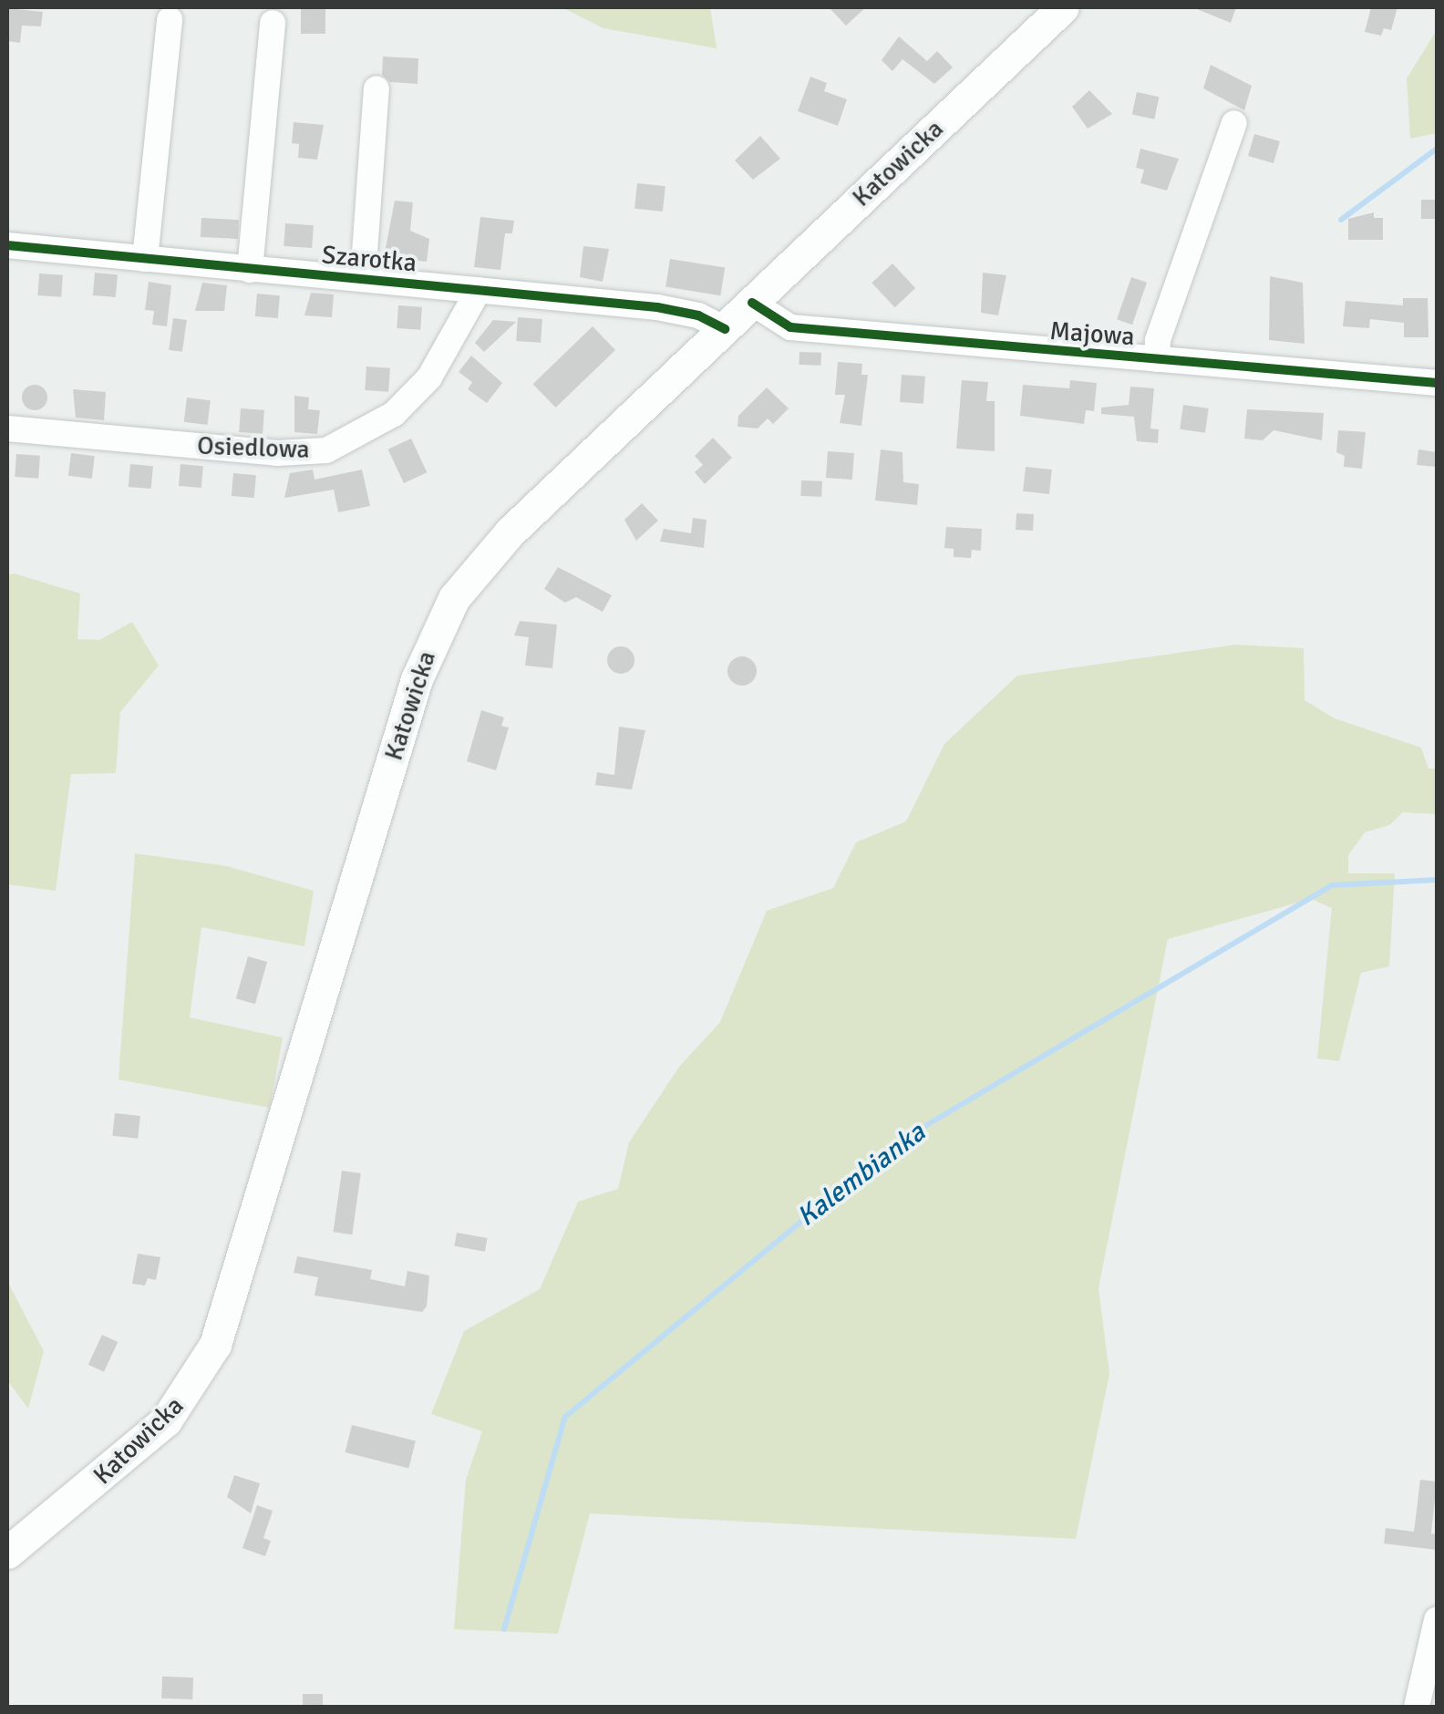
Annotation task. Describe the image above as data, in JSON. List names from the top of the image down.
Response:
{
  "streets": {
    "main road": ["Katowicka"],
    "street": ["Szarotka", "Majowa", "Osiedlowa"]
  },
  "crossings": [
    ["Katowicka", "Szarotka"],
    ["Katowicka", "Majowa"],
    ["Szarotka", "Osiedlowa"]
  ],
  "water": ["Kalembianka"]
}
